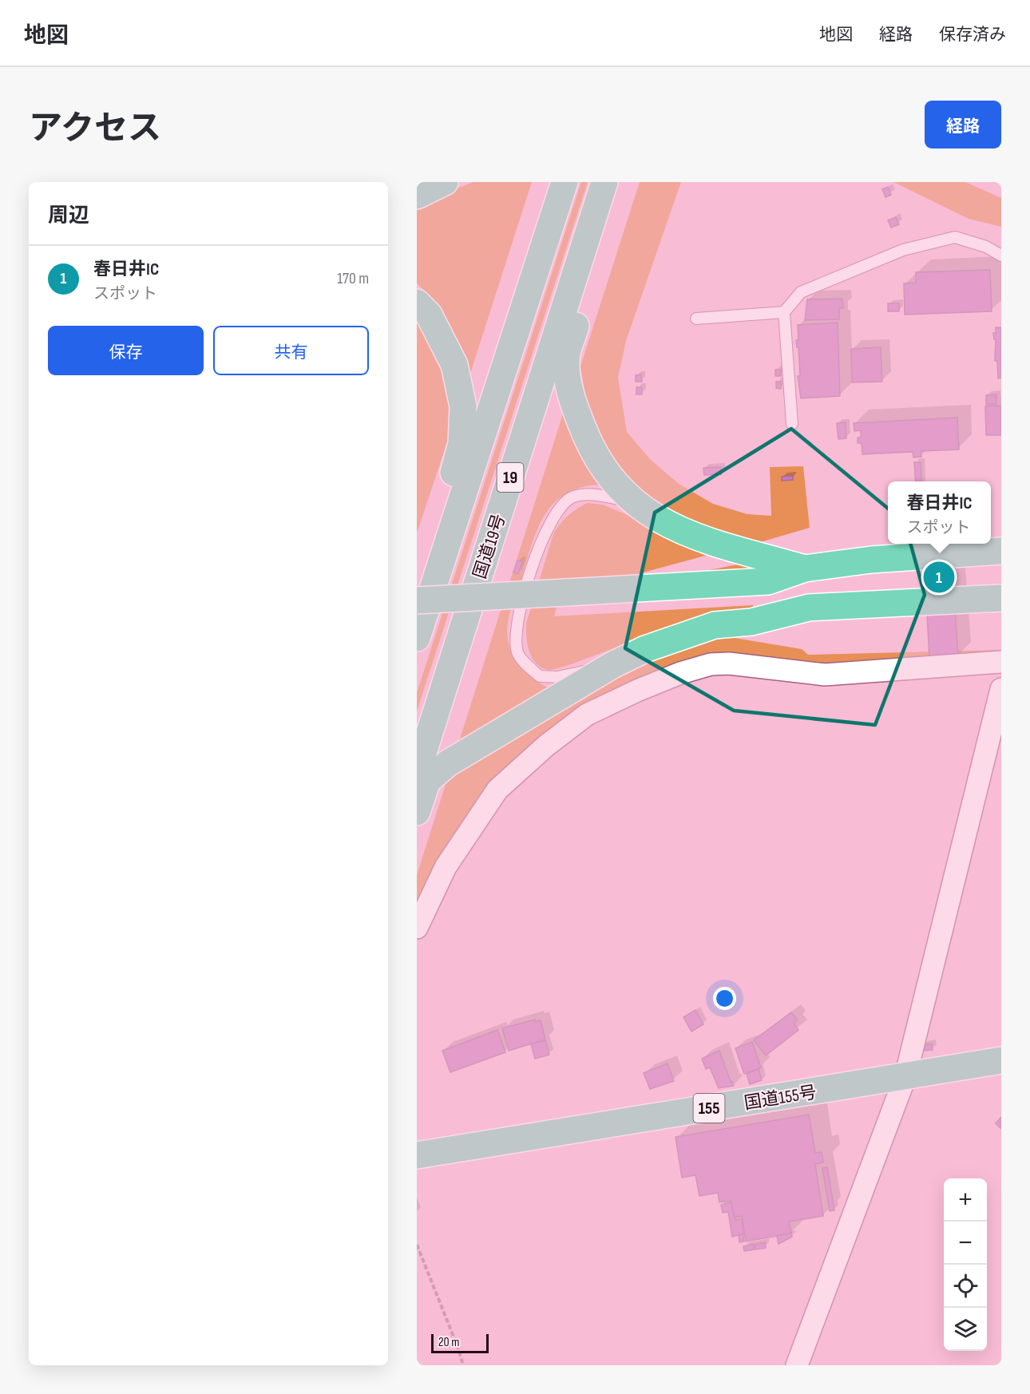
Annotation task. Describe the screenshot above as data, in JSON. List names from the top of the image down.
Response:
{
  "streets": {
    "highway": [
      "19",
      "国道19号",
      "国道155号",
      "155"
    ]
  },
  "scale_bar": "20 m",
  "page": {
    "header": "地図",
    "nav": ["地図", "経路", "保存済み"],
    "title": "アクセス",
    "buttons": [
      "経路",
      ["保存", "共有"]
    ],
    "heading": "周辺",
    "list": [
      {
        "mark": "1",
        "name": "春日井IC",
        "note": "スポット",
        "value": "170 m"
      }
    ],
    "popup": ["春日井IC", "スポット"],
    "pins": "1",
    "map_buttons": ["+", "−"],
    "scale": "20 m"
  }
}
